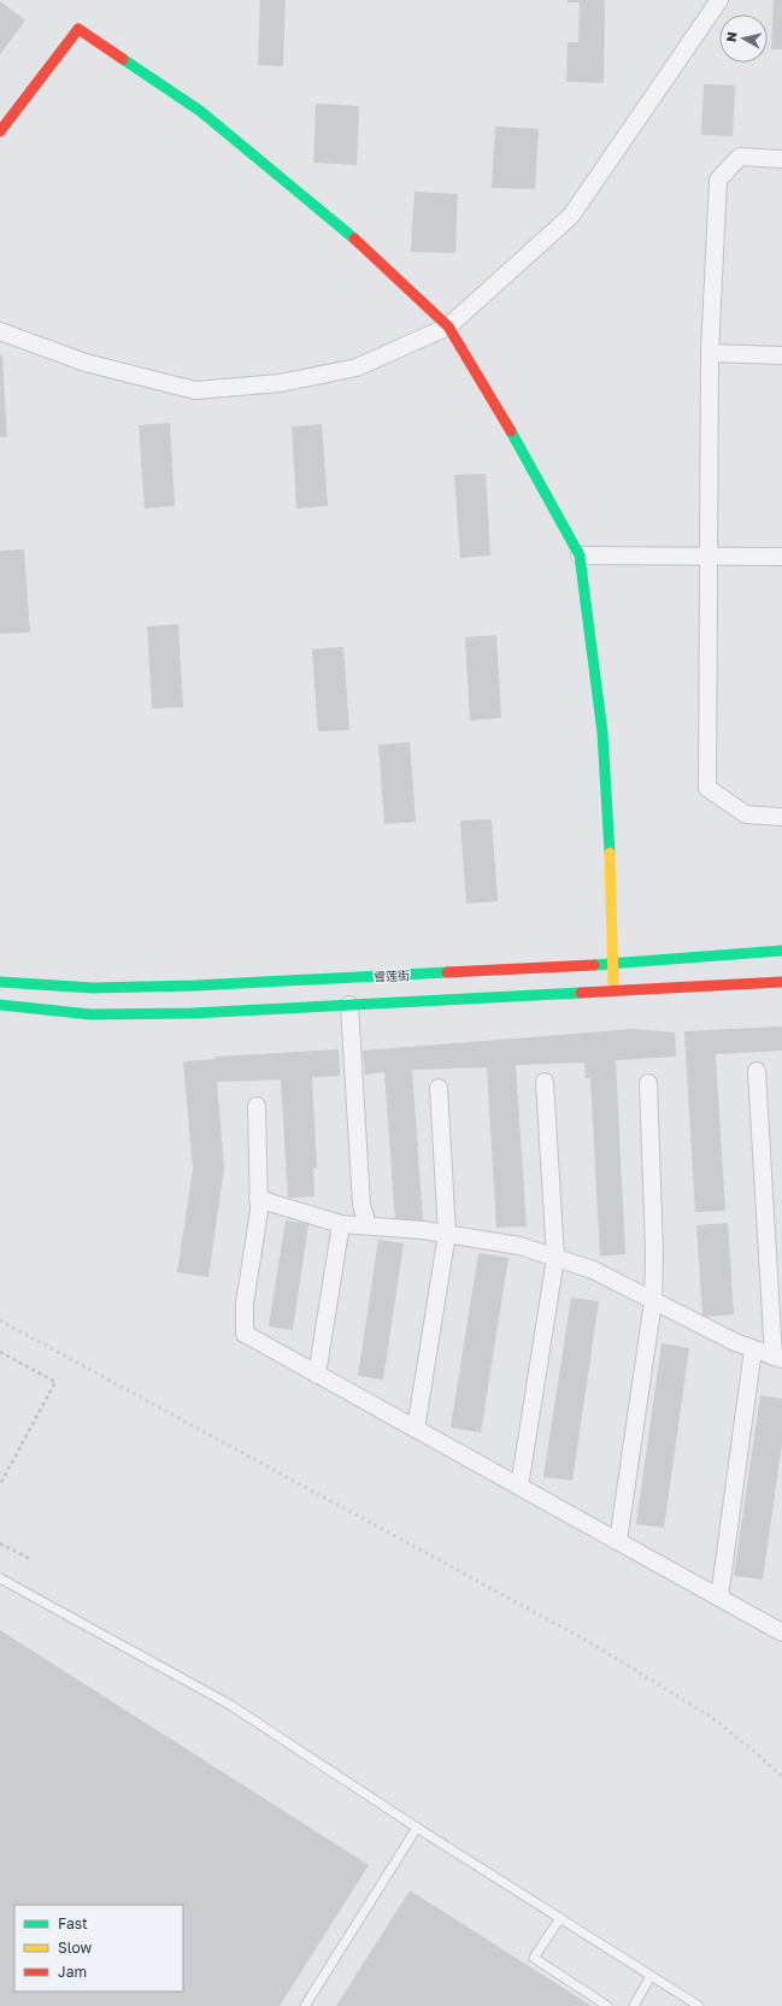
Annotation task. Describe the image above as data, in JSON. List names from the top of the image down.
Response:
{
  "streets": {
    "main road": ["雪莲街"]
  },
  "legend": ["Fast", "Slow", "Jam"],
  "north": "left"
}
